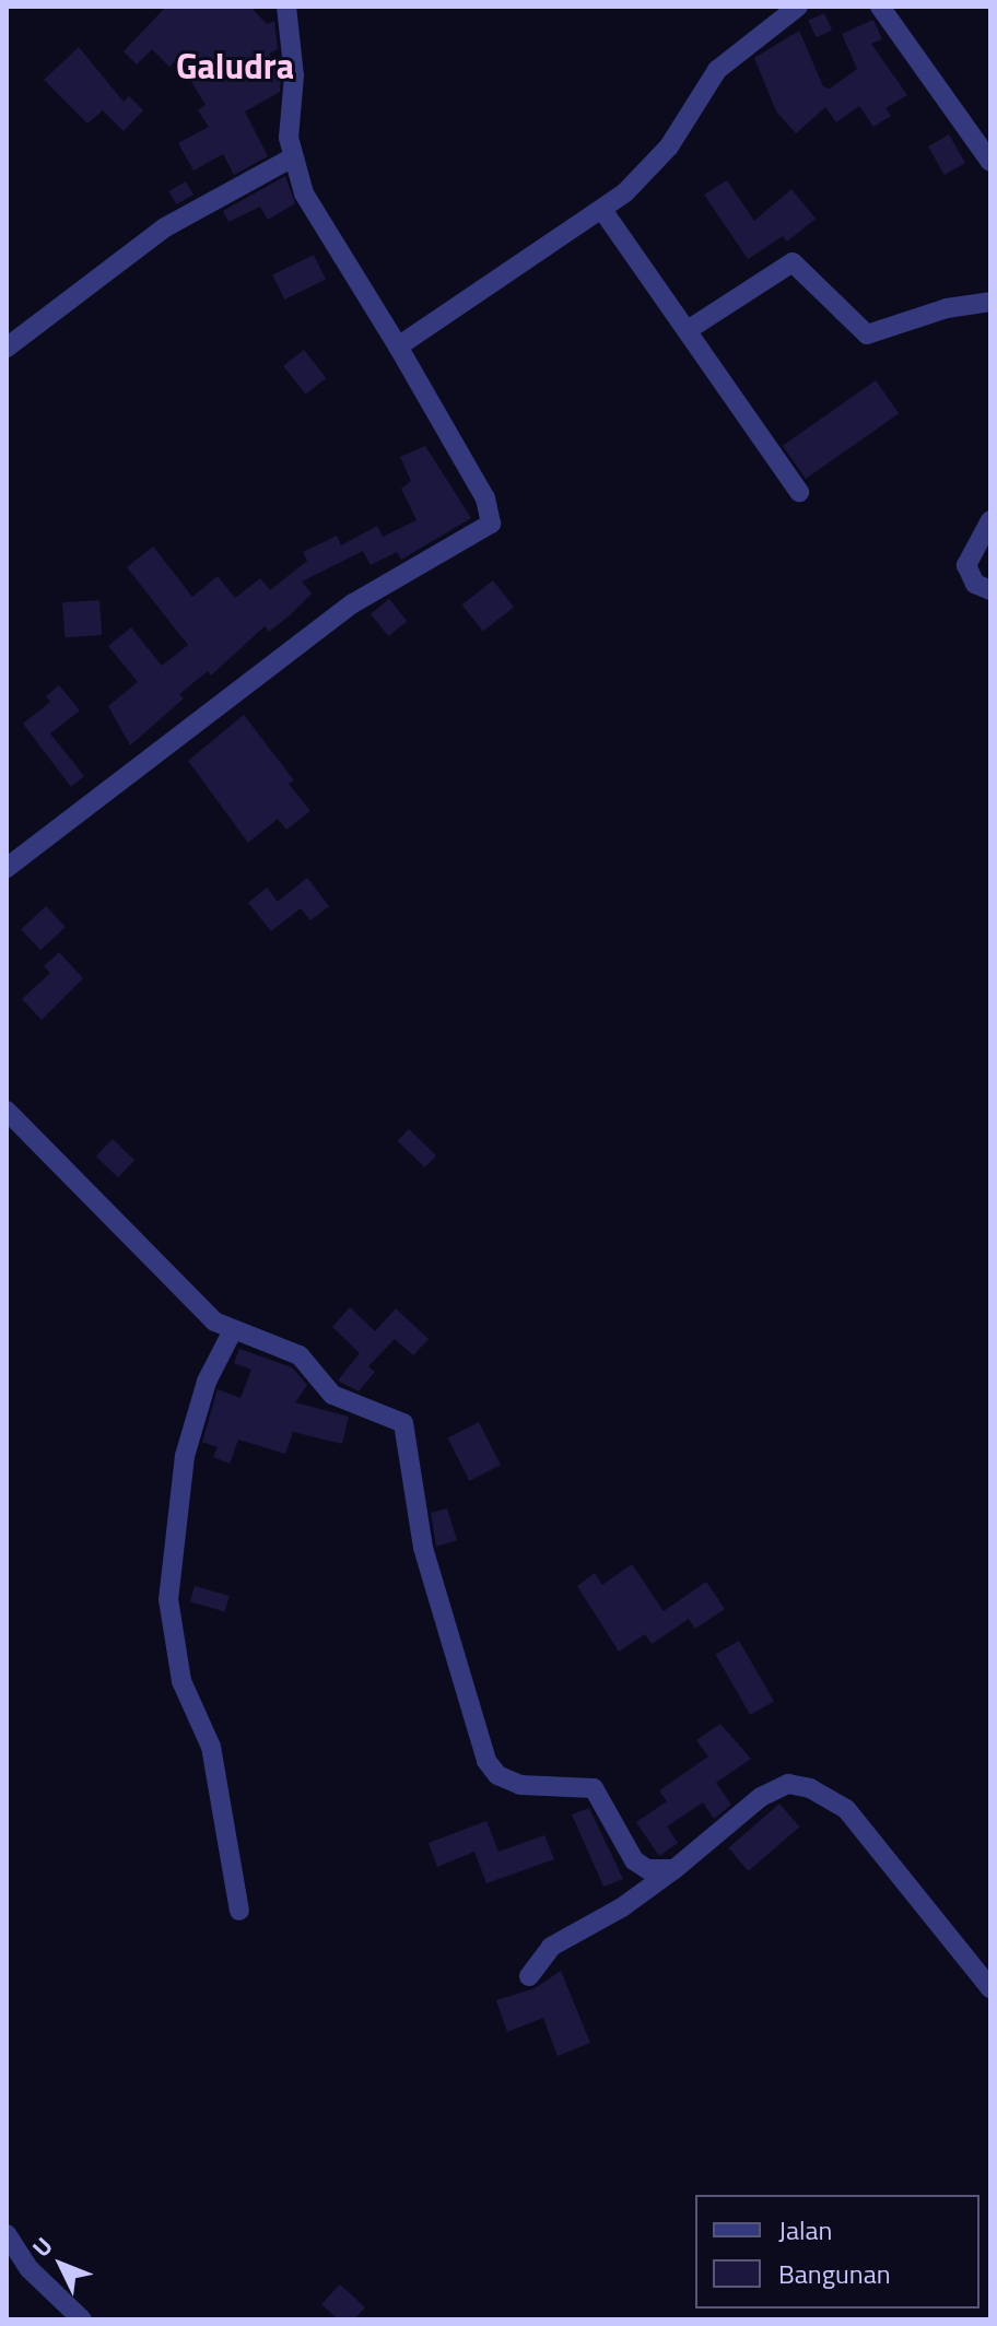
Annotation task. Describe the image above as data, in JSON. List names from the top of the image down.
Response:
{
  "districts": ["Galudra"],
  "legend": ["Jalan", "Bangunan"],
  "north": "top left"
}
